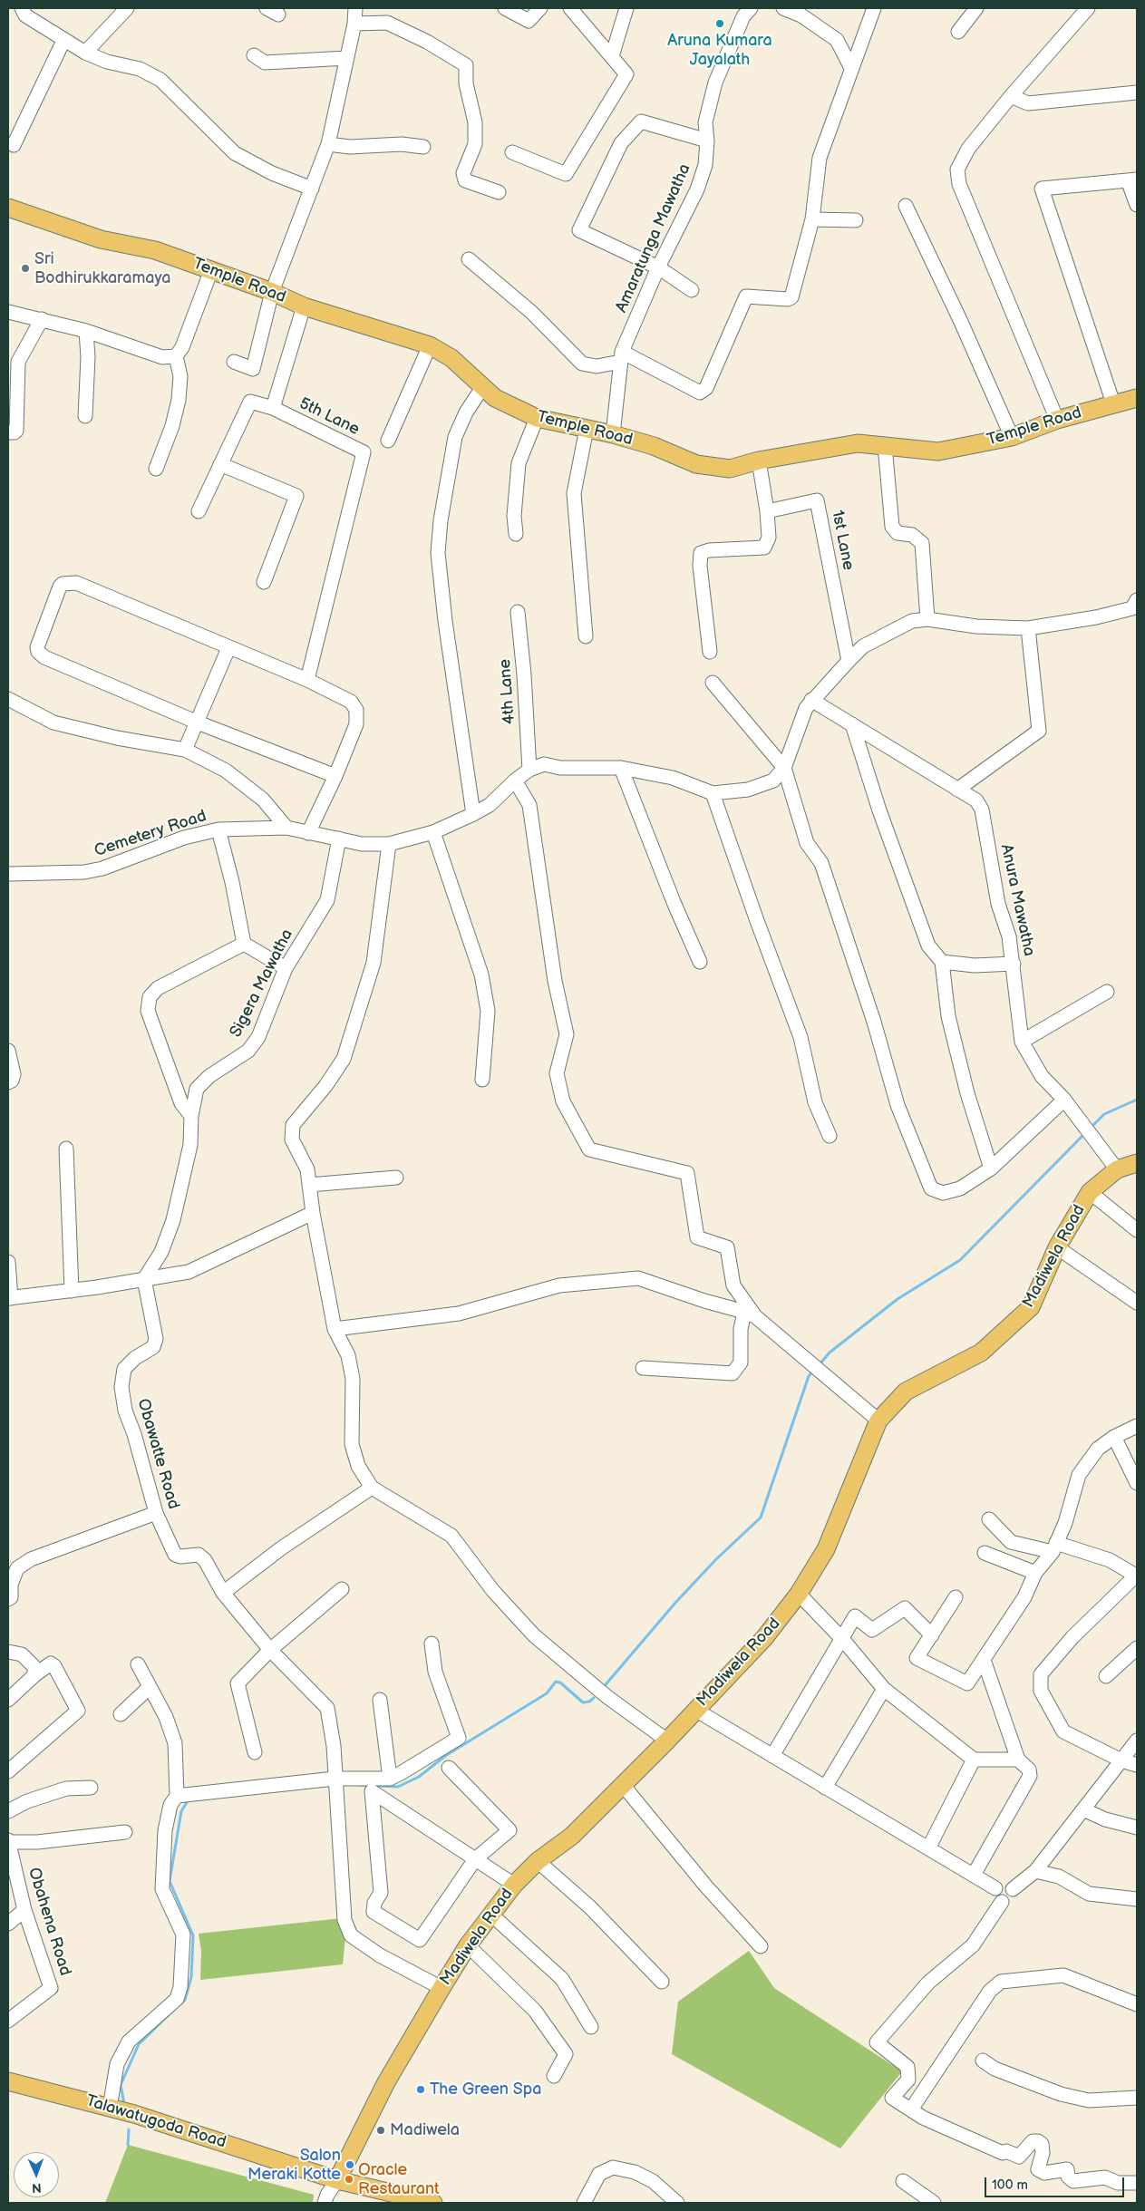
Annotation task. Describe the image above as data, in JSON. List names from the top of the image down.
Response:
{
  "streets": {
    "main road": ["Temple Road", "Madiwela Road", "Talawatugoda Road"],
    "street": [
      "Amaratunga Mawatha",
      "5th Lane",
      "1st Lane",
      "4th Lane",
      "Cemetery Road",
      "Anura Mawatha",
      "Sigera Mawatha",
      "Obawatte Road",
      "Obahena Road"
    ]
  },
  "crossings": [
    ["Amaratunga Mawatha", "Temple Road"],
    ["1st Lane", "Cemetery Road"],
    ["4th Lane", "Cemetery Road"],
    ["Cemetery Road", "Anura Mawatha"],
    ["Cemetery Road", "Sigera Mawatha"],
    ["Anura Mawatha", "Madiwela Road"],
    ["Sigera Mawatha", "Obawatte Road"],
    ["Madiwela Road", "Talawatugoda Road"]
  ],
  "places": [
    "Aruna Kumara Jayalath",
    "Sri Bodhirukkaramaya",
    "The Green Spa",
    "Madiwela",
    "Salon Meraki Kotte",
    "Oracle Restaurant"
  ],
  "scale_bar": "100 m",
  "north": "bottom"
}
